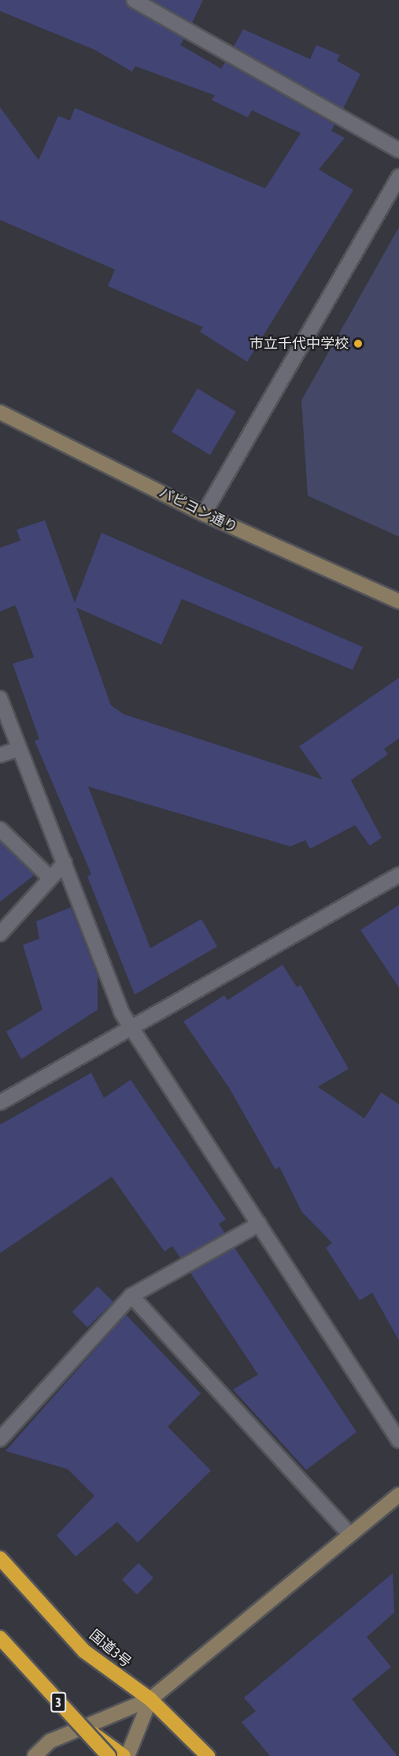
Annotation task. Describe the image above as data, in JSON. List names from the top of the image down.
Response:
{
  "streets": {
    "highway": ["国道3号", "3"],
    "street": ["パピヨン通り"]
  },
  "places": ["市立千代中学校"]
}
